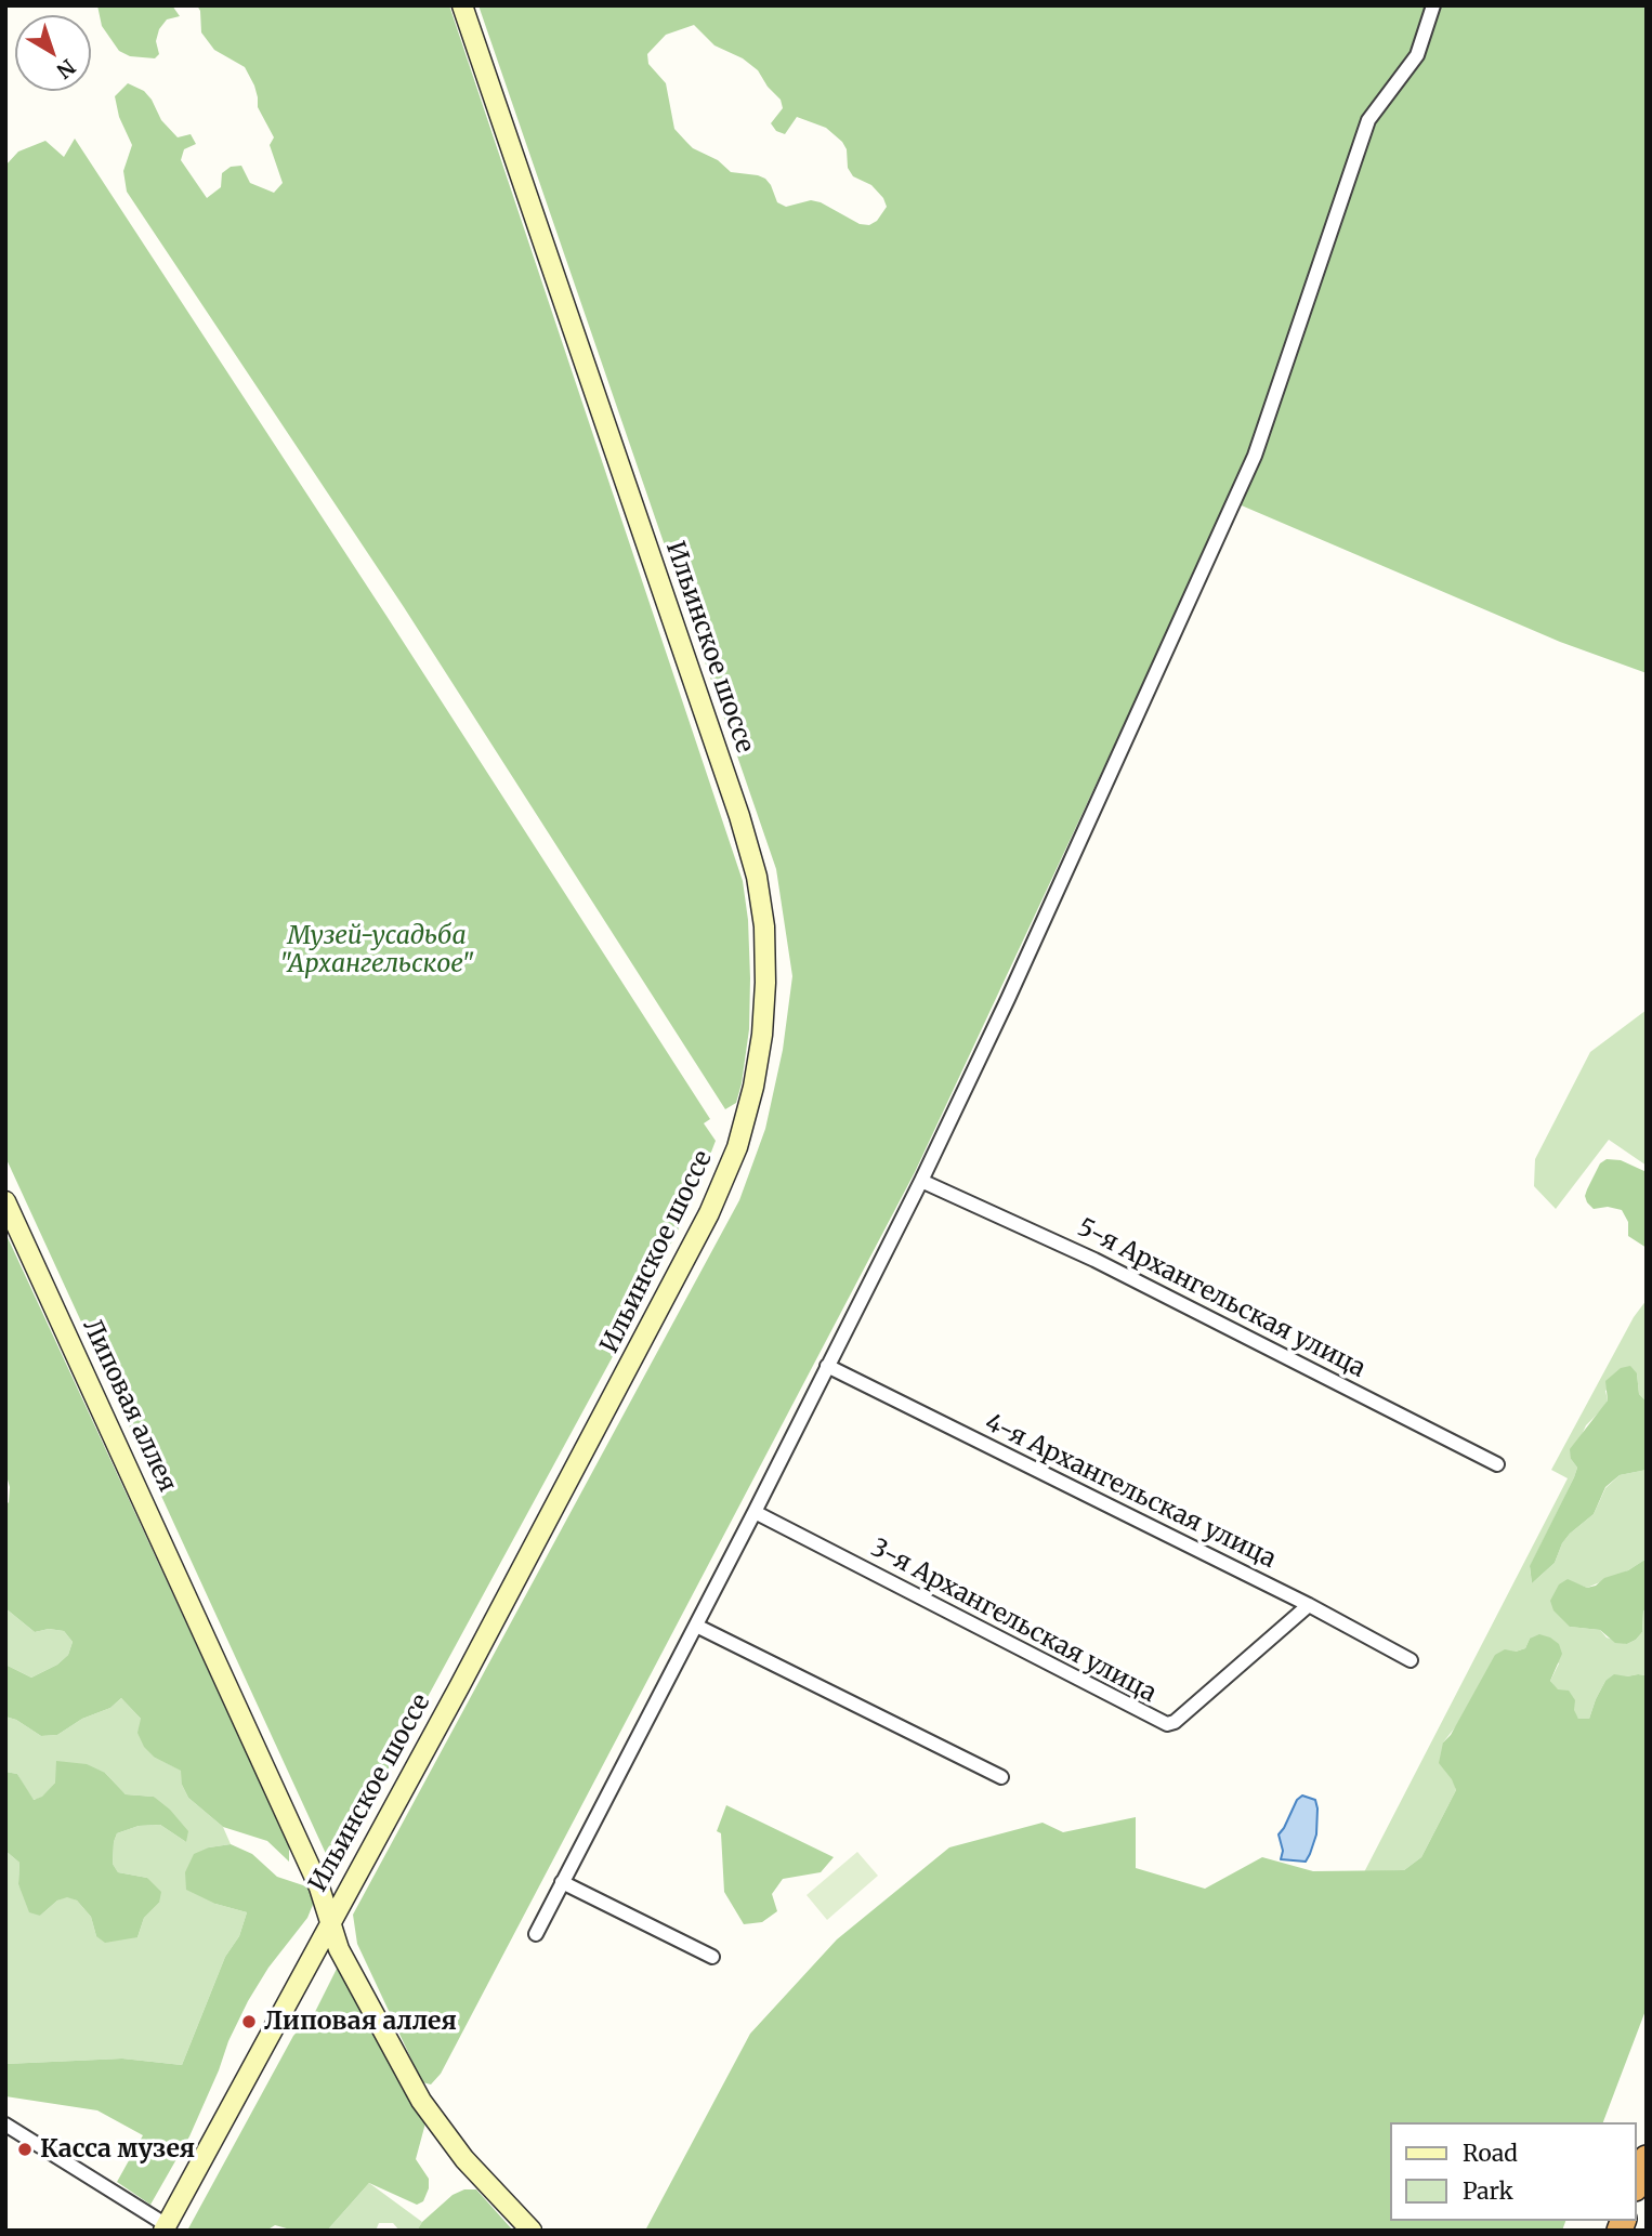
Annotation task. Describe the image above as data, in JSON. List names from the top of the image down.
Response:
{
  "streets": {
    "main road": ["Ильинское шоссе", "Липовая аллея"],
    "street": ["5-я Архангельская улица", "4-я Архангельская улица", "3-я Архангельская улица"]
  },
  "crossings": [
    ["Ильинское шоссе", "Липовая аллея"],
    ["4-я Архангельская улица", "3-я Архангельская улица"]
  ],
  "parks": ["Музей-усадьба \"Архангельское\""],
  "places": ["Липовая аллея", "Касса музея"],
  "legend": ["Road", "Park"],
  "north": "bottom right"
}
